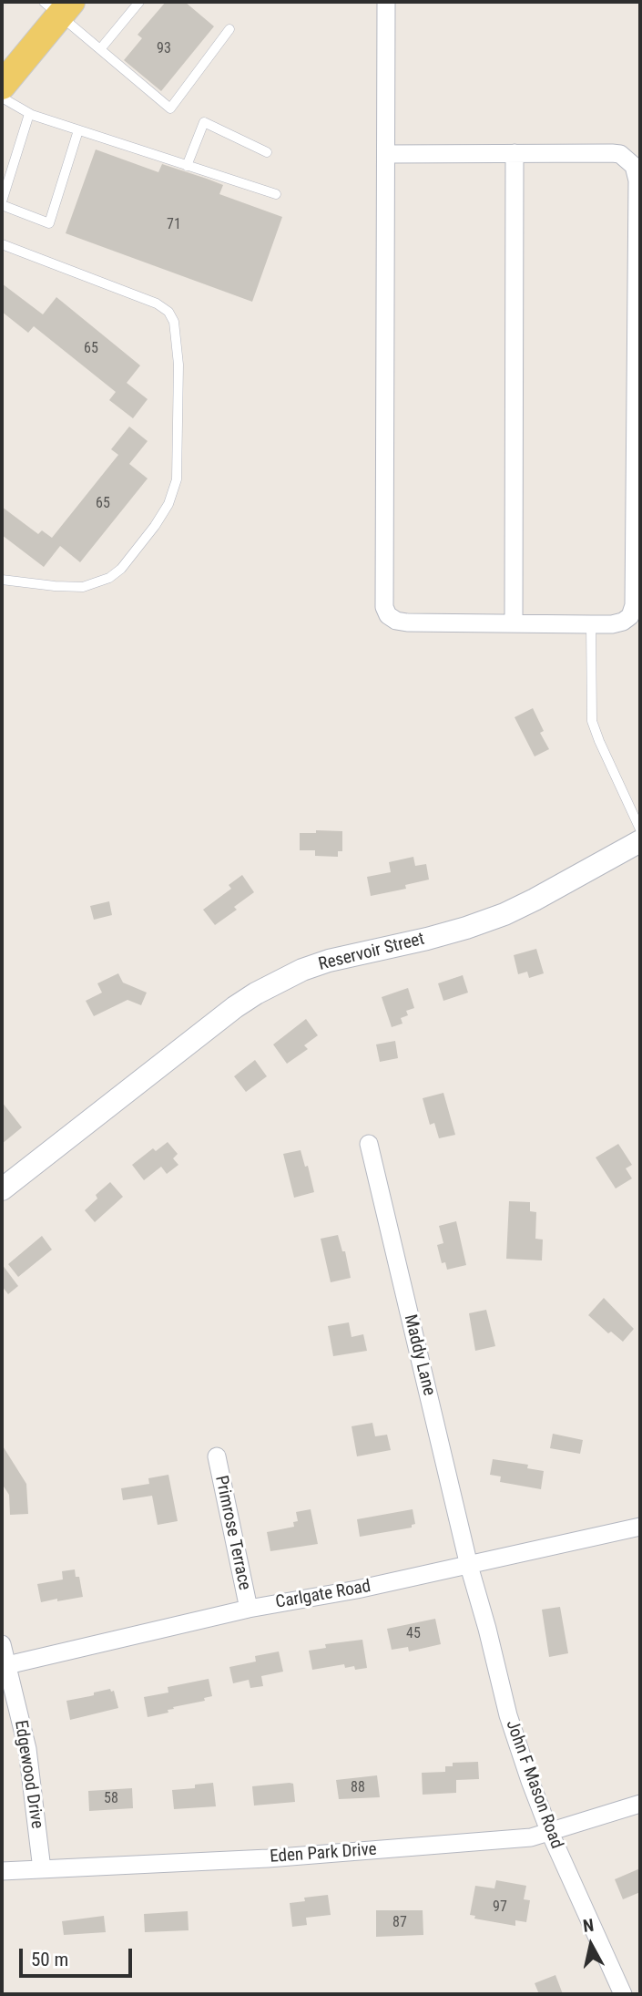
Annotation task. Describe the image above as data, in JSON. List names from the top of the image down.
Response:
{
  "streets": {
    "street": [
      "Reservoir Street",
      "Maddy Lane",
      "Primrose Terrace",
      "Carlgate Road",
      "Edgewood Drive",
      "John F Mason Road",
      "Eden Park Drive"
    ]
  },
  "crossings": [
    ["Maddy Lane", "Carlgate Road"],
    ["Maddy Lane", "John F Mason Road"],
    ["Primrose Terrace", "Carlgate Road"],
    ["Carlgate Road", "Edgewood Drive"],
    ["Carlgate Road", "John F Mason Road"],
    ["Edgewood Drive", "Eden Park Drive"],
    ["John F Mason Road", "Eden Park Drive"]
  ],
  "house_numbers": [
    "93",
    "71",
    "65",
    "65",
    "45",
    "88",
    "58",
    "97",
    "87"
  ],
  "scale_bar": "50 m",
  "north": "top"
}
